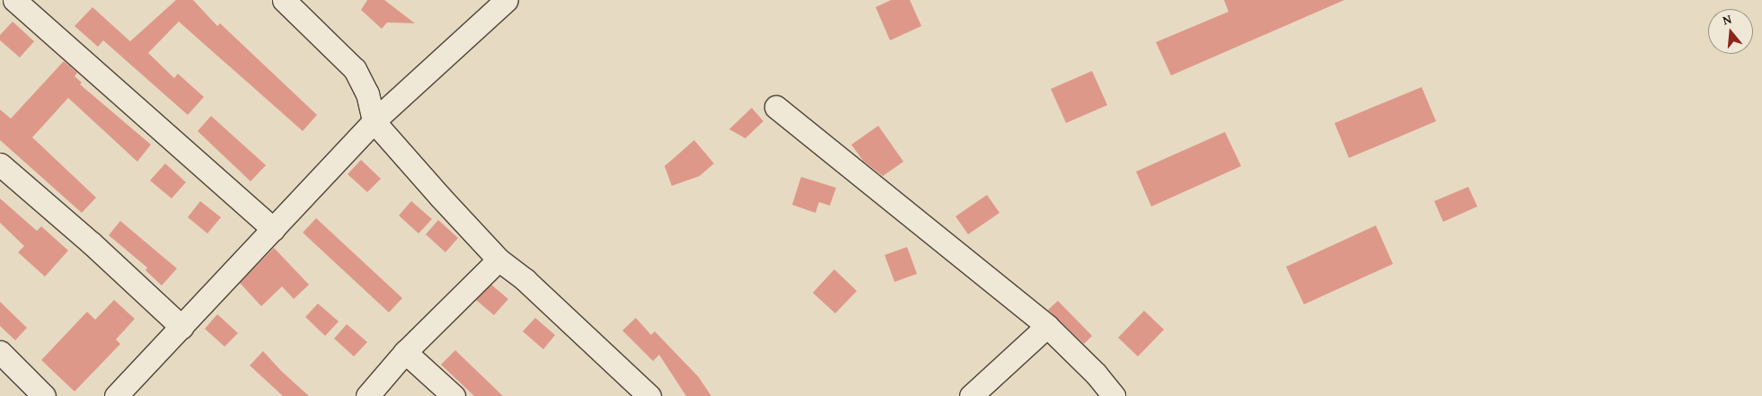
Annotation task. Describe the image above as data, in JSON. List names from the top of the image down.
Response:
{
  "north": "top"
}
